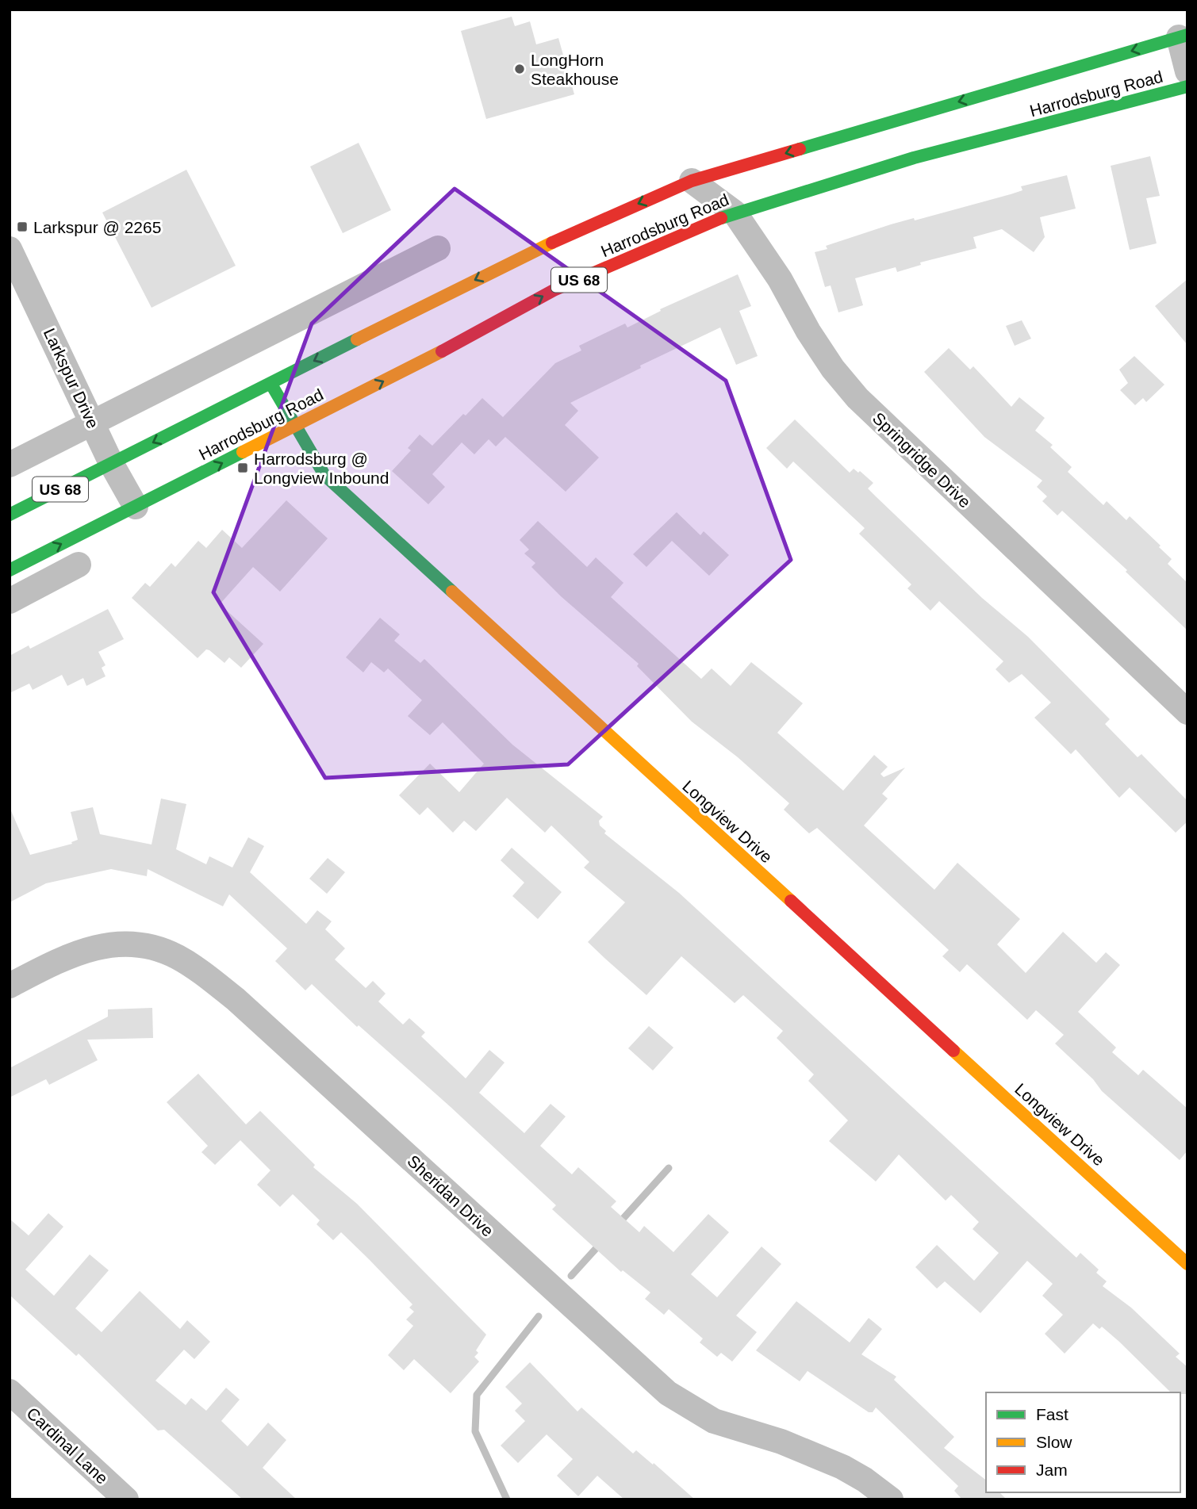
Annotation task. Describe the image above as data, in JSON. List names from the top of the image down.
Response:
{
  "streets": {
    "main road": ["Harrodsburg Road", "US 68", "Longview Drive"],
    "street": [
      "Larkspur Drive",
      "Springridge Drive",
      "Sheridan Drive",
      "Cardinal Lane"
    ]
  },
  "crossings": [
    ["Harrodsburg Road", "Larkspur Drive"],
    ["Harrodsburg Road", "Springridge Drive"],
    ["Harrodsburg Road", "Longview Drive"]
  ],
  "places": {
    "other": ["LongHorn Steakhouse"],
    "transit": ["Larkspur @ 2265", "Harrodsburg @ Longview Inbound"]
  },
  "legend": ["Fast", "Slow", "Jam"]
}
